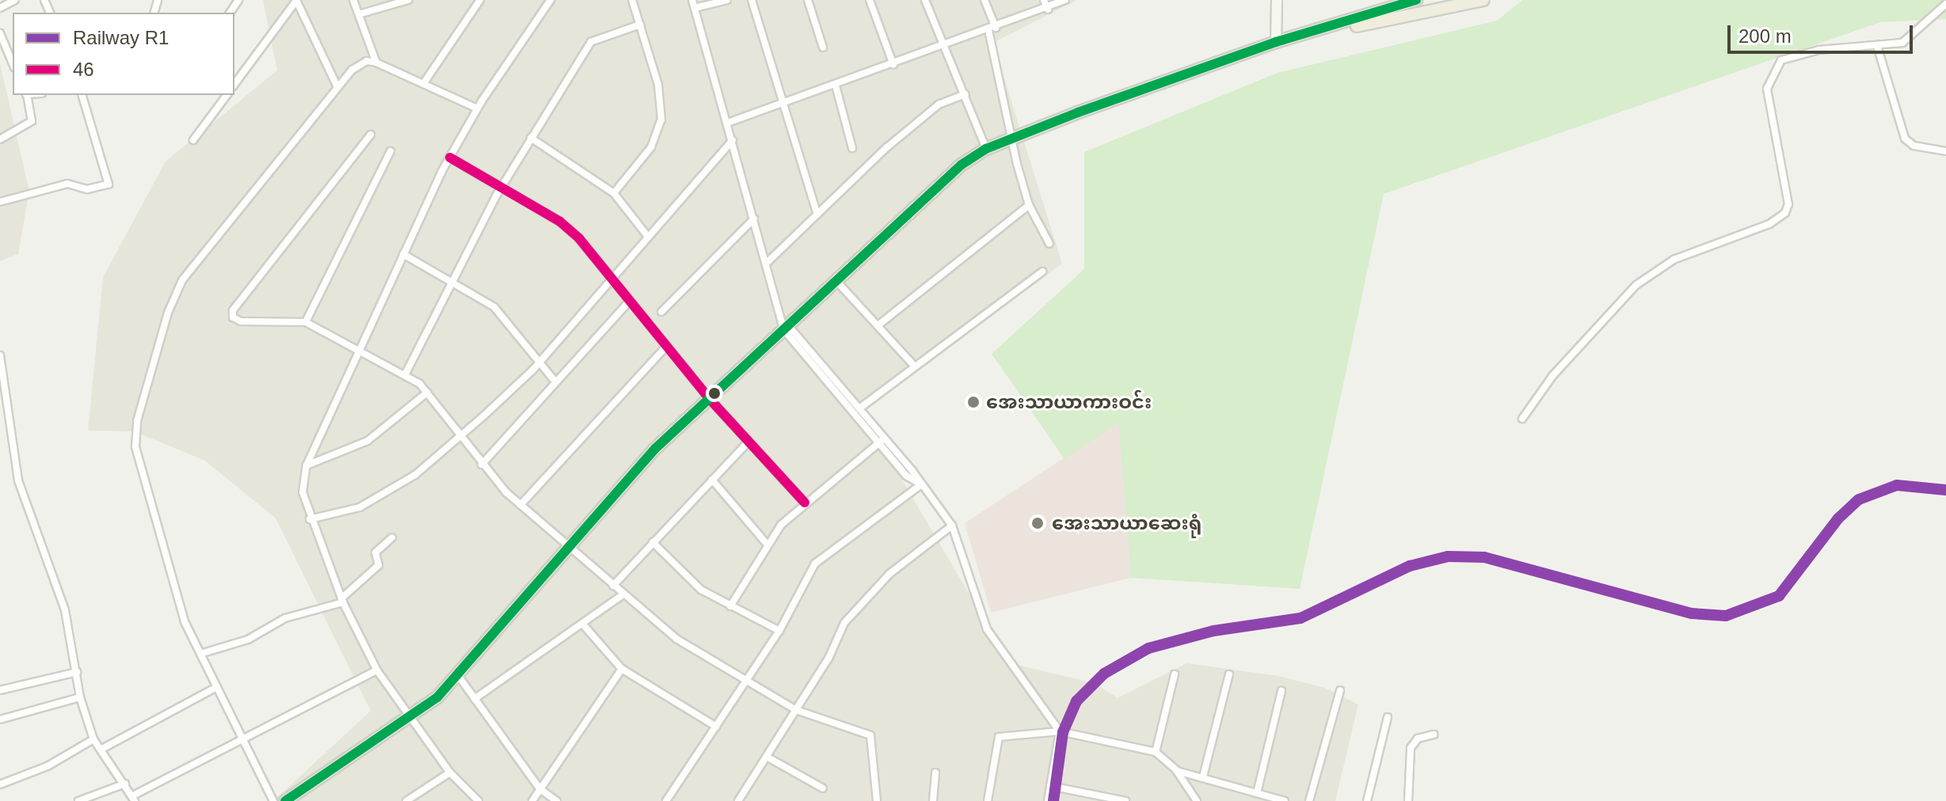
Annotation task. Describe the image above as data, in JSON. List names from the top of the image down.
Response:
{
  "places": ["အေးသာယာကားဝင်း", "အေးသာယာဆေးရုံ"],
  "lines": ["transit line 46", "rail line R1"],
  "legend": ["Railway R1", "46"],
  "scale_bar": "200 m"
}
